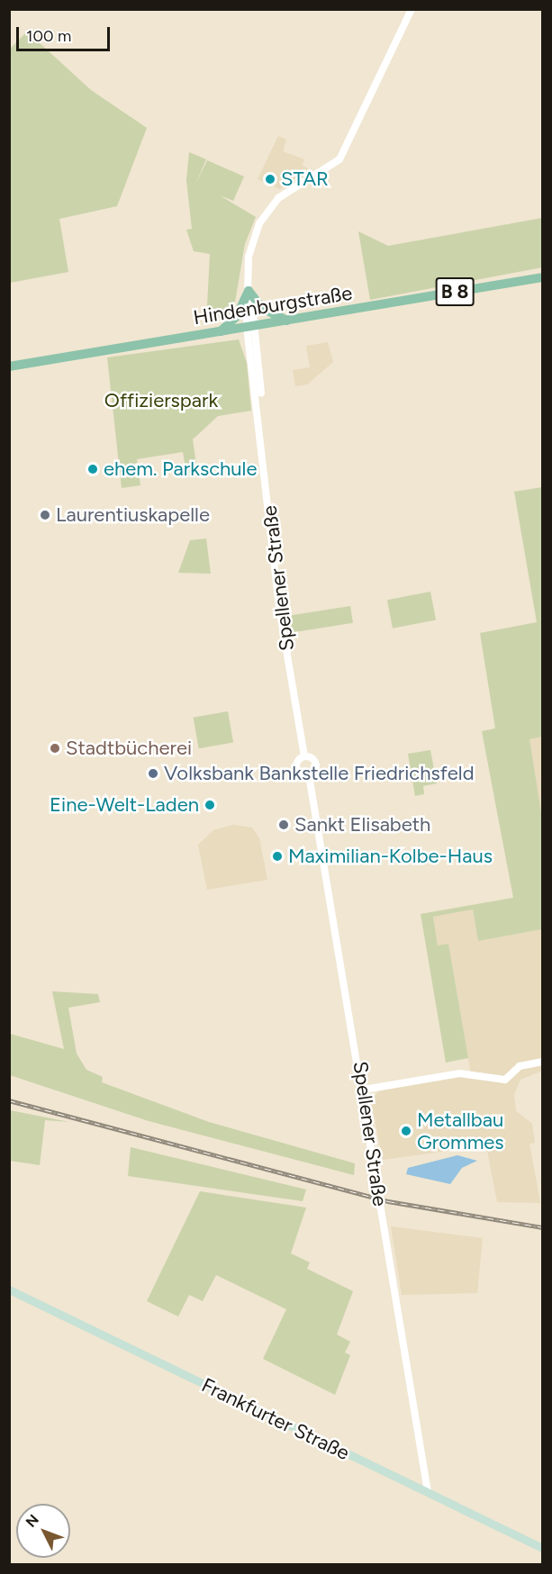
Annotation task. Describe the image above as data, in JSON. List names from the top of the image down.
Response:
{
  "streets": {
    "main road": ["B 8", "Hindenburgstraße", "Frankfurter Straße"],
    "street": ["Spellener Straße"]
  },
  "crossings": [
    ["Hindenburgstraße", "Spellener Straße"],
    ["Spellener Straße", "Frankfurter Straße"]
  ],
  "parks": ["Offizierspark"],
  "places": [
    "STAR",
    "ehem. Parkschule",
    "Laurentiuskapelle",
    "Stadtbücherei",
    "Volksbank Bankstelle Friedrichsfeld",
    "Eine-Welt-Laden",
    "Sankt Elisabeth",
    "Maximilian-Kolbe-Haus",
    "Metallbau Grommes"
  ],
  "scale_bar": "100 m",
  "north": "top left"
}
